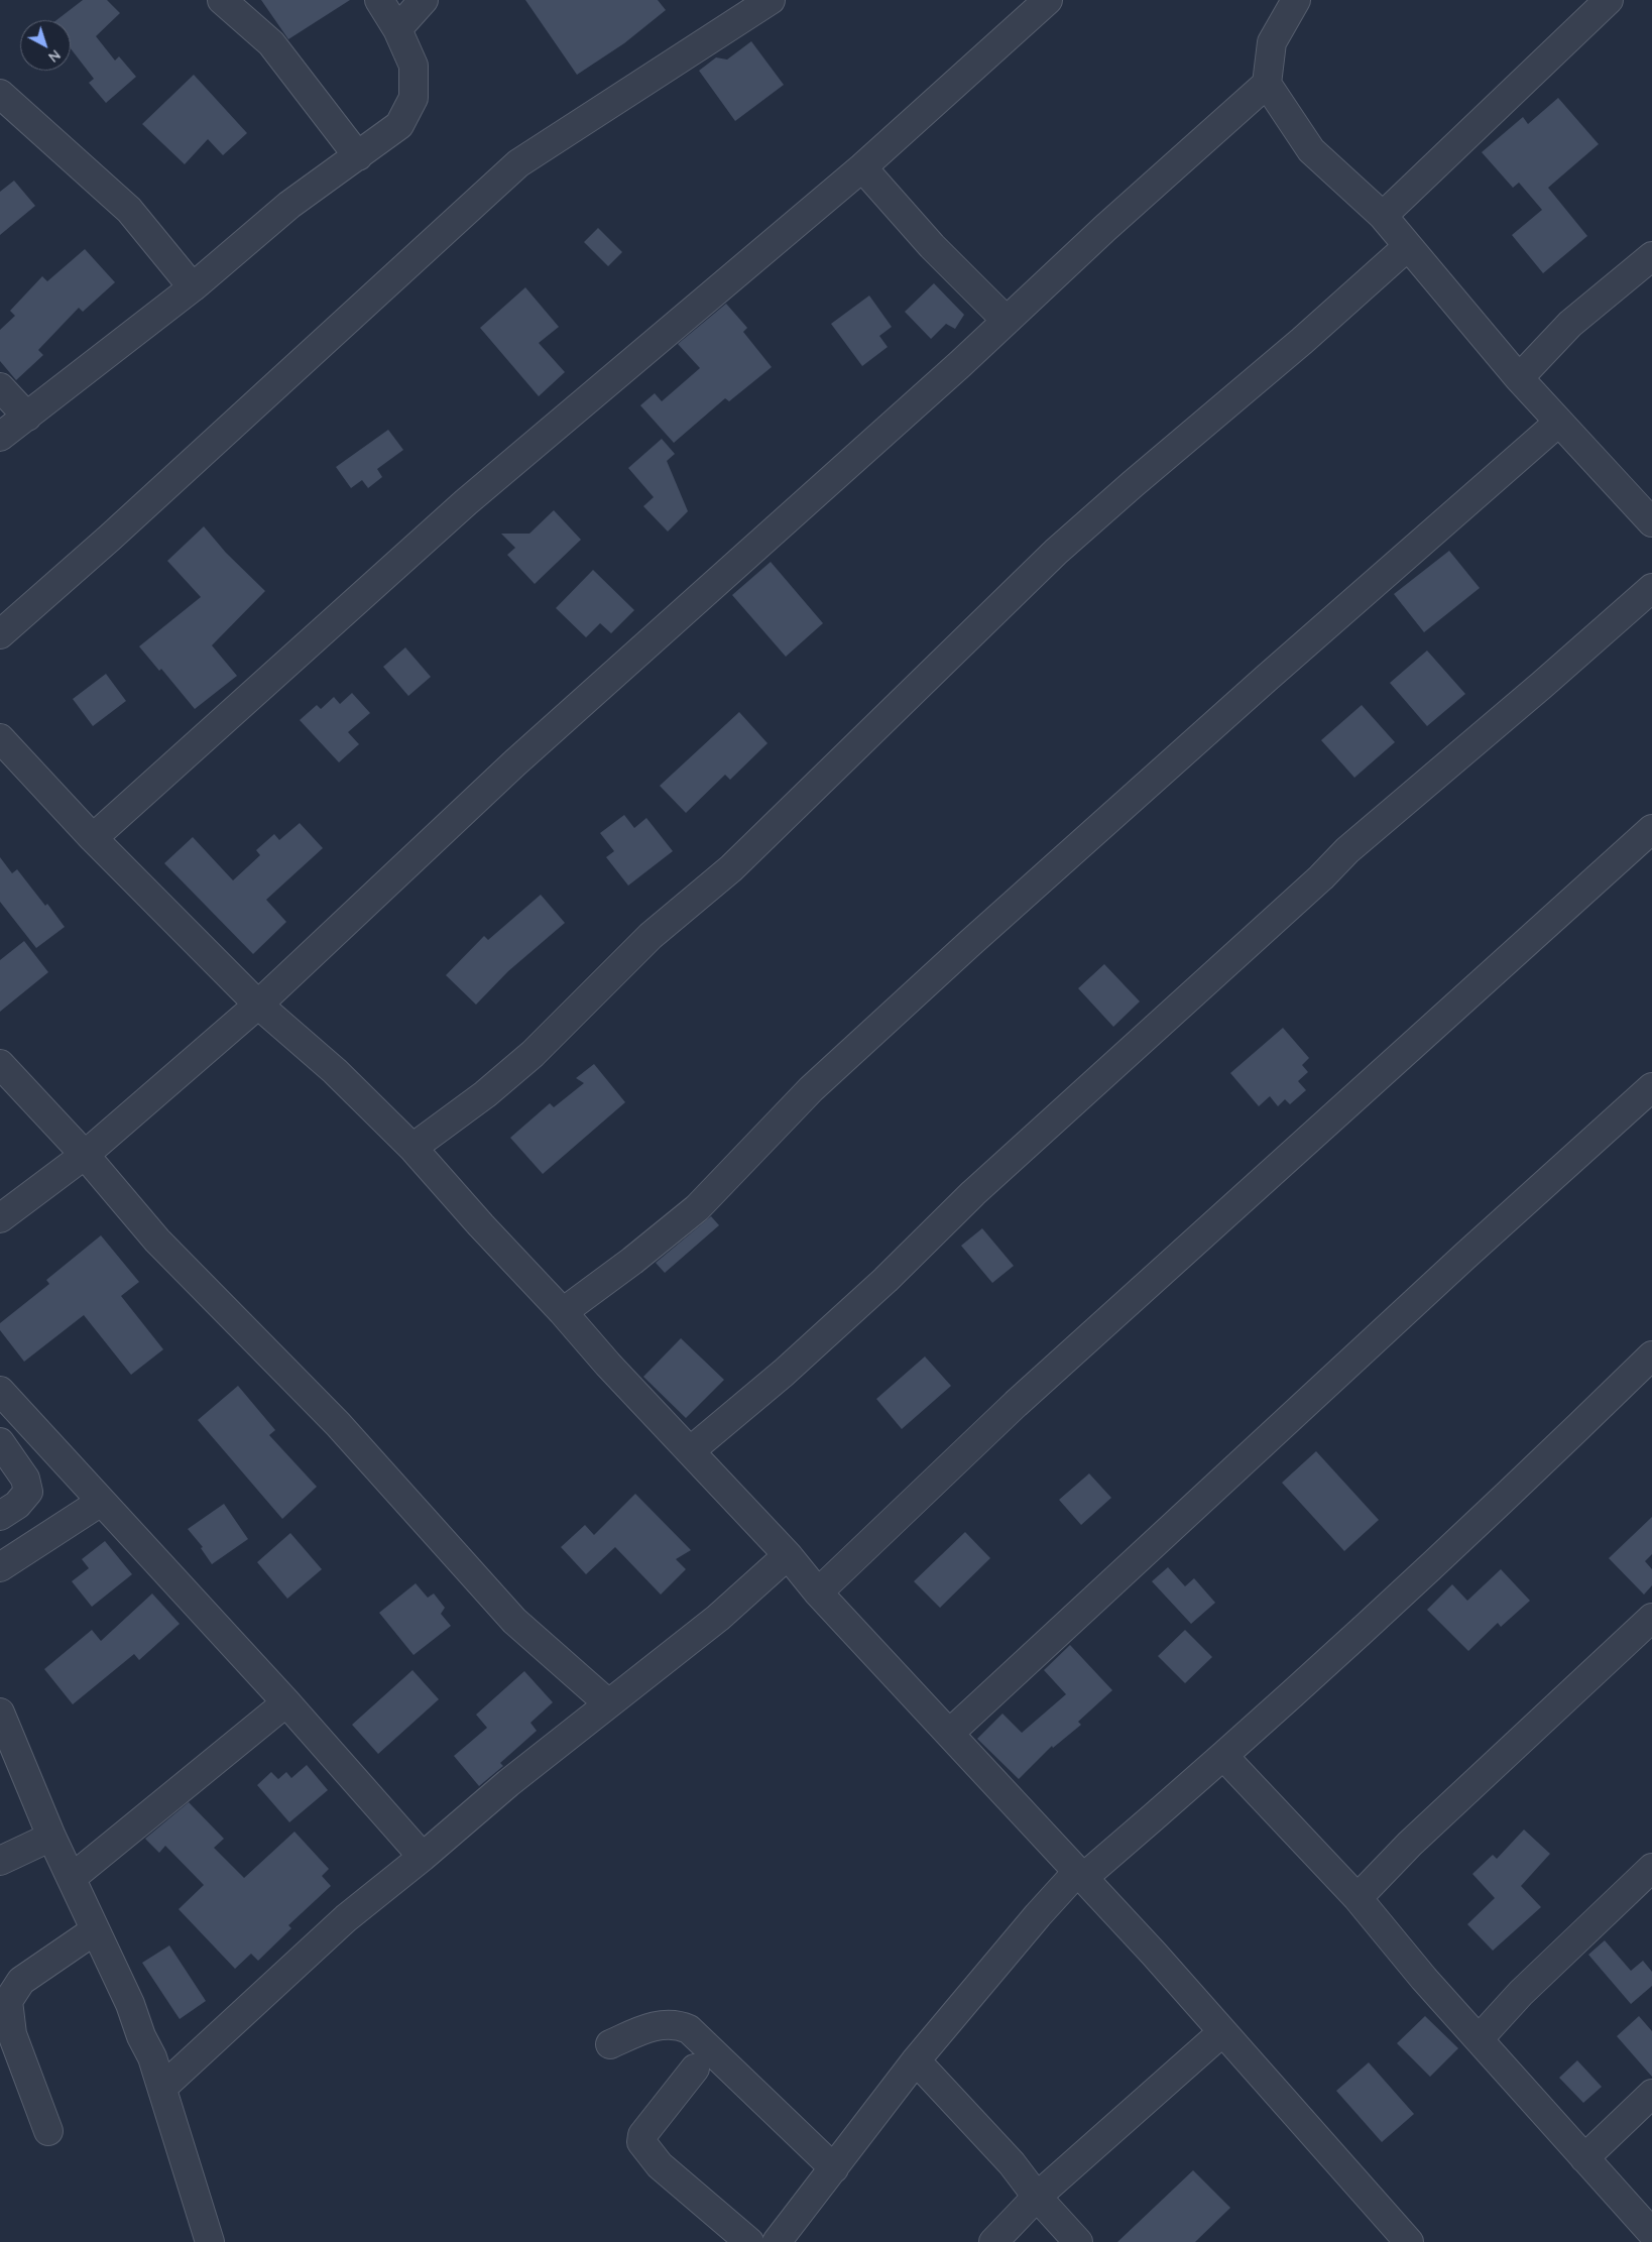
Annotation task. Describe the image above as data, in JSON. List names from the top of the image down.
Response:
{
  "north": "bottom right"
}
